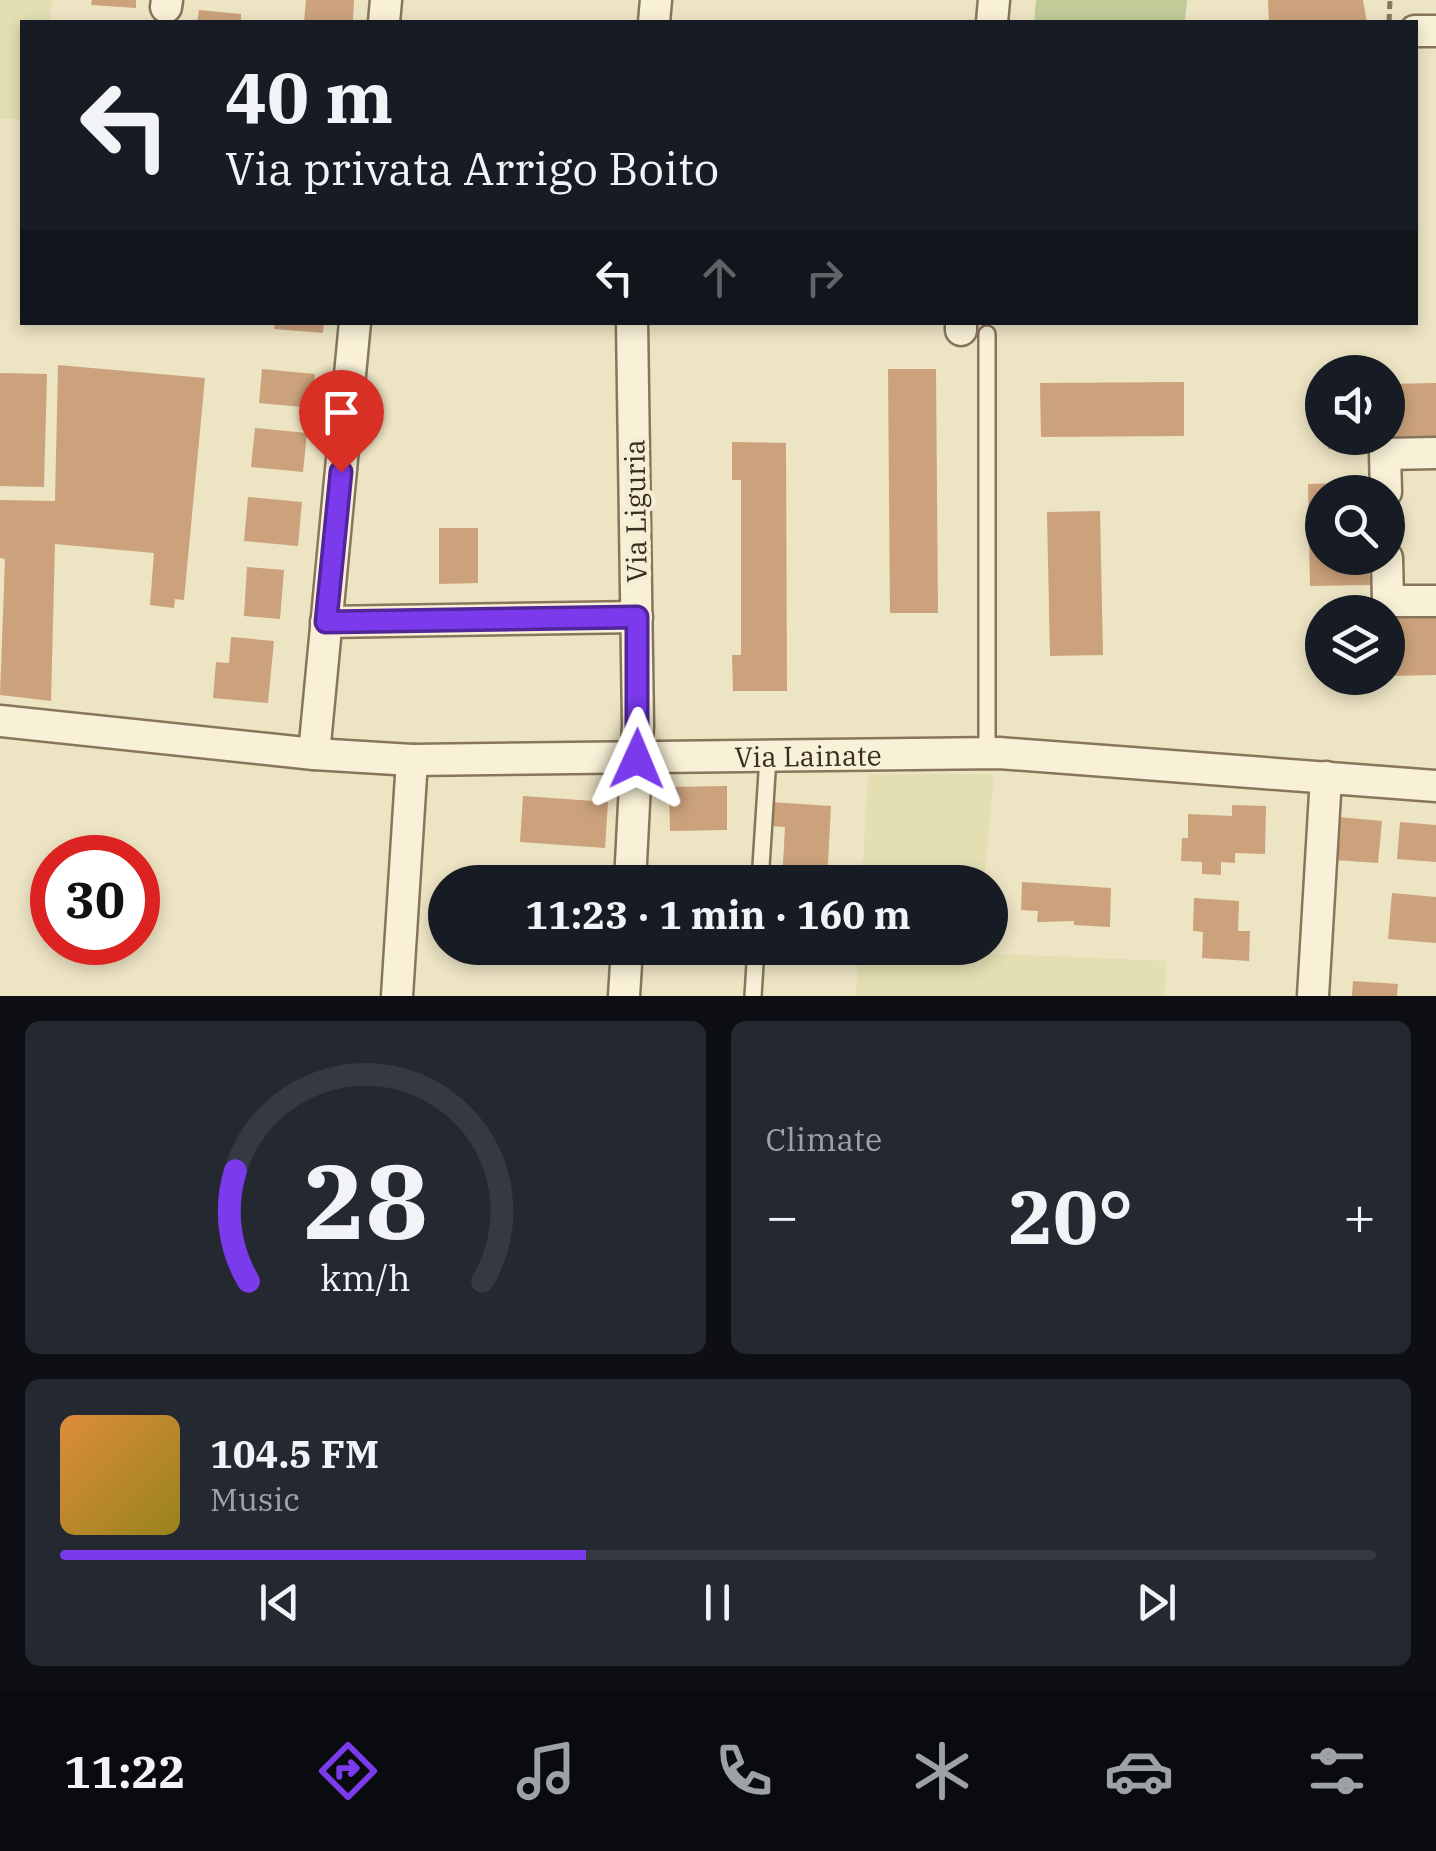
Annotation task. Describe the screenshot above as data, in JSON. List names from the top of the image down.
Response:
{
  "streets": {
    "street": ["Via Liguria", "Via Lainate"]
  },
  "crossings": [
    ["Via Liguria", "Via Lainate"]
  ],
  "page": {
    "turn": ["40 m", "Via privata Arrigo Boito"],
    "limit": "30",
    "trip": "11:23 · 1 min · 160 m",
    "tile": "Climate",
    "heat": ["−", "20°", "+"],
    "song": ["104.5 FM", "Music"],
    "tabs": "11:22",
    "gauge": ["28", "km/h"]
  }
}
